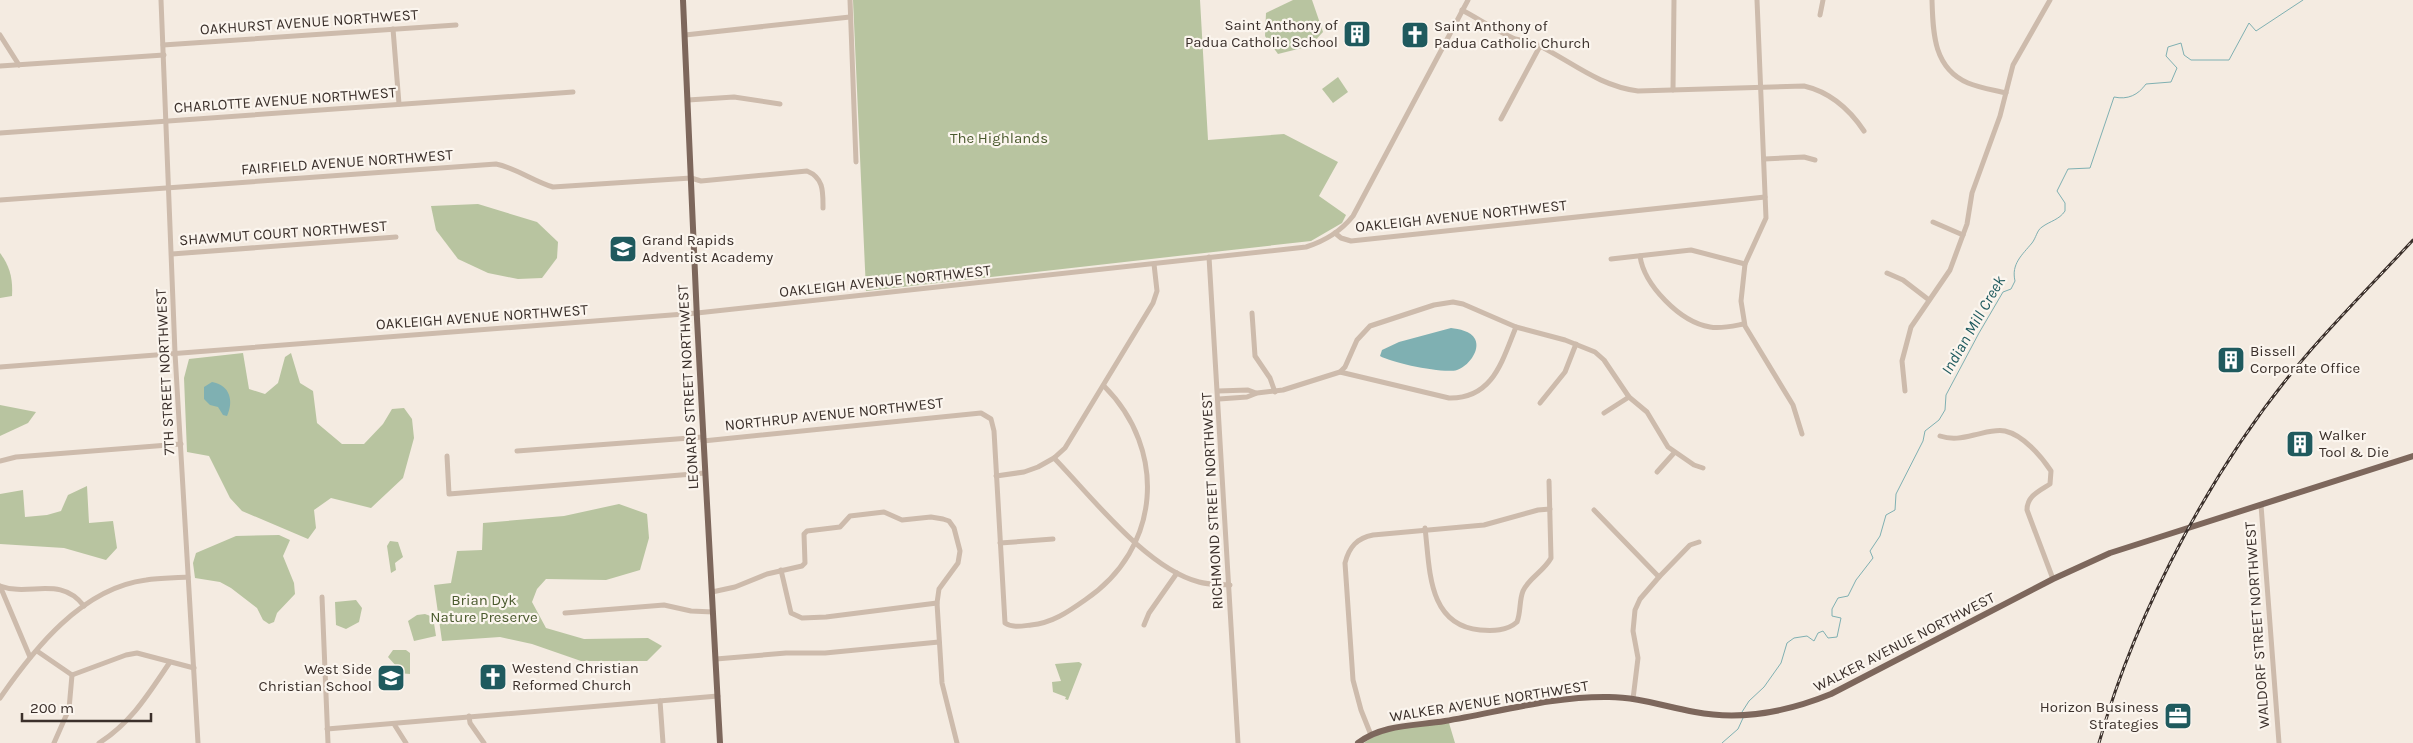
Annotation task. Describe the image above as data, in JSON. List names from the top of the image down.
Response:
{
  "streets": {
    "main road": ["LEONARD STREET NORTHWEST", "WALKER AVENUE NORTHWEST"],
    "street": [
      "OAKHURST AVENUE NORTHWEST",
      "CHARLOTTE AVENUE NORTHWEST",
      "FAIRFIELD AVENUE NORTHWEST",
      "OAKLEIGH AVENUE NORTHWEST",
      "SHAWMUT COURT NORTHWEST",
      "7TH STREET NORTHWEST",
      "NORTHRUP AVENUE NORTHWEST",
      "RICHMOND STREET NORTHWEST",
      "WALDORF STREET NORTHWEST"
    ]
  },
  "crossings": [
    ["OAKHURST AVENUE NORTHWEST", "7TH STREET NORTHWEST"],
    ["CHARLOTTE AVENUE NORTHWEST", "7TH STREET NORTHWEST"],
    ["FAIRFIELD AVENUE NORTHWEST", "7TH STREET NORTHWEST"],
    ["FAIRFIELD AVENUE NORTHWEST", "LEONARD STREET NORTHWEST"],
    ["OAKLEIGH AVENUE NORTHWEST", "7TH STREET NORTHWEST"],
    ["OAKLEIGH AVENUE NORTHWEST", "LEONARD STREET NORTHWEST"],
    ["OAKLEIGH AVENUE NORTHWEST", "RICHMOND STREET NORTHWEST"],
    ["SHAWMUT COURT NORTHWEST", "7TH STREET NORTHWEST"],
    ["LEONARD STREET NORTHWEST", "NORTHRUP AVENUE NORTHWEST"],
    ["WALDORF STREET NORTHWEST", "WALKER AVENUE NORTHWEST"]
  ],
  "water": ["Indian Mill Creek"],
  "parks": ["The Highlands", "Brian Dyk Nature Preserve"],
  "places": {
    "building": ["Saint Anthony of Padua Catholic School", "Bissell Corporate Office", "Walker Tool & Die"],
    "church": ["Saint Anthony of Padua Catholic Church", "Westend Christian Reformed Church"],
    "school or university": ["Grand Rapids Adventist Academy", "West Side Christian School"],
    "office": ["Horizon Business Strategies"]
  },
  "scale_bar": "200 m"
}
